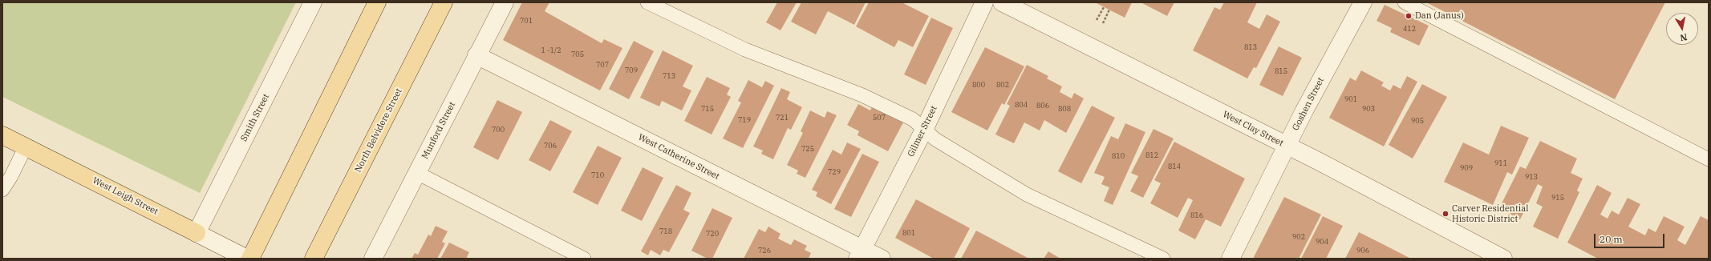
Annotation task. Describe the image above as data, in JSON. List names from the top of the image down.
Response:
{
  "streets": {
    "main road": ["North Belvidere Street", "West Leigh Street"],
    "street": [
      "Goshen Street",
      "Smith Street",
      "West Clay Street",
      "Munford Street",
      "Gilmer Street",
      "West Catherine Street"
    ]
  },
  "crossings": [
    ["Goshen Street", "West Clay Street"],
    ["Smith Street", "West Leigh Street"],
    ["Munford Street", "West Catherine Street"],
    ["Gilmer Street", "West Catherine Street"]
  ],
  "places": ["Dan (Janus)", "Carver Residential Historic District"],
  "house_numbers": [
    "701",
    "412",
    "813",
    "1 -1/2",
    "705",
    "707",
    "709",
    "815",
    "713",
    "800",
    "802",
    "901",
    "804",
    "806",
    "715",
    "808",
    "903",
    "721",
    "507",
    "719",
    "905",
    "700",
    "706",
    "725",
    "812",
    "810",
    "911",
    "814",
    "909",
    "729",
    "710",
    "913",
    "915",
    "816",
    "718",
    "801",
    "720",
    "902",
    "904",
    "726",
    "906"
  ],
  "scale_bar": "20 m",
  "north": "bottom"
}
